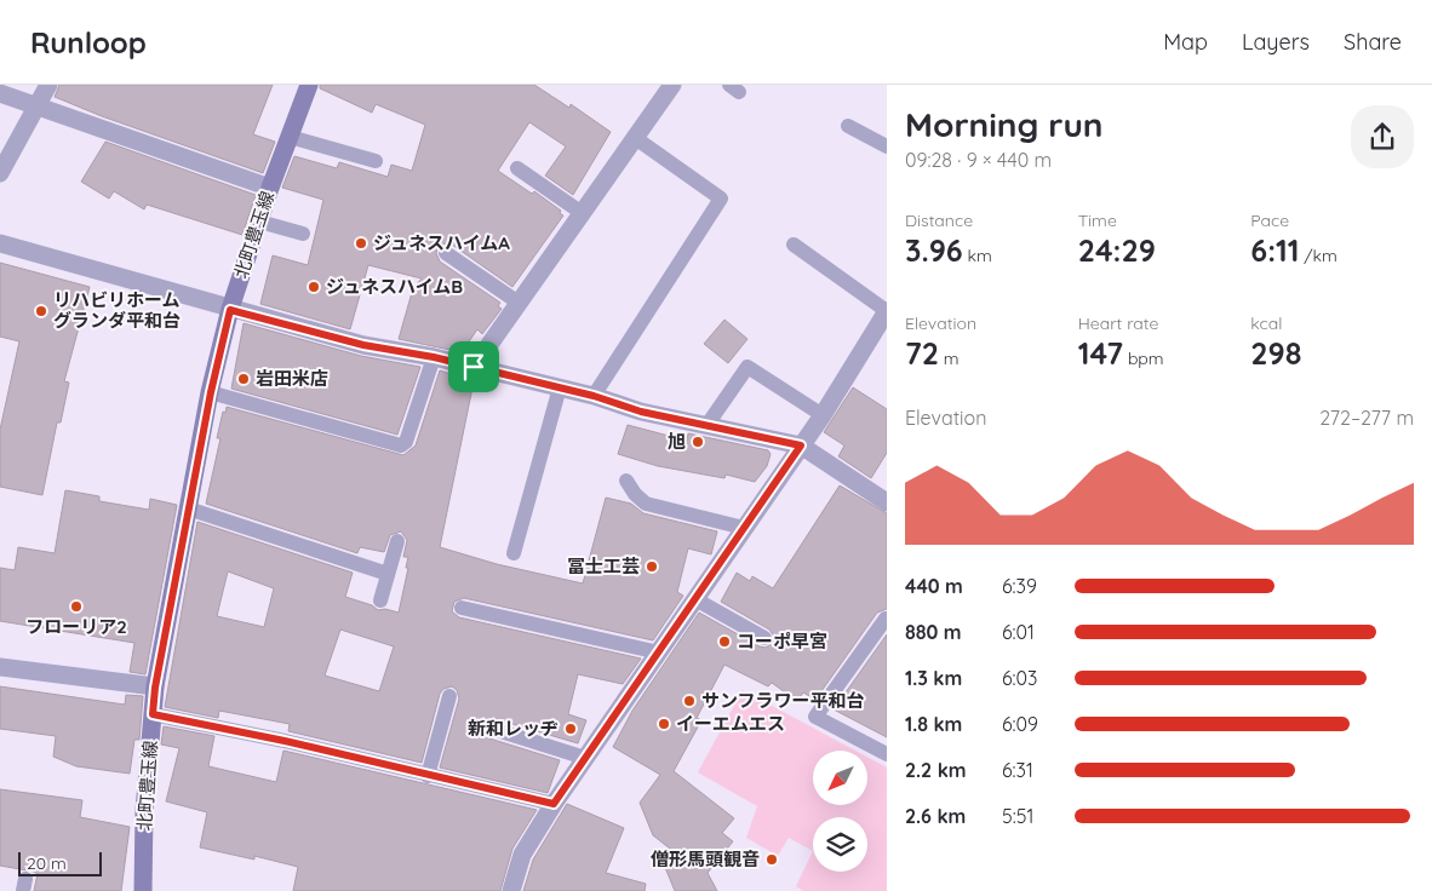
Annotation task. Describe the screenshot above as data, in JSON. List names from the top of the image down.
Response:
{
  "streets": {
    "main road": ["北町豊玉線"]
  },
  "places": [
    "ジュネスハイムA",
    "ジュネスハイムB",
    "リハビリホーム グランダ平和台",
    "岩田米店",
    "旭",
    "冨士工芸",
    "フローリア2",
    "コーポ早宮",
    "サンフラワー平和台",
    "イーエムエス",
    "新和レッヂ",
    "僧形馬頭観音"
  ],
  "scale_bar": "20 m",
  "north": "bottom left",
  "page": {
    "header": "Runloop",
    "nav": ["Map", "Layers", "Share"],
    "heading": ["Morning run", "09:28 · 9 × 440 m"],
    "stats": [
      ["Distance", "3.96 km"],
      ["Time", "24:29"],
      ["Pace", "6:11 /km"],
      ["Elevation", "72 m"],
      ["Heart rate", "147 bpm"],
      ["kcal", "298"]
    ],
    "chart": ["Elevation", "272–277 m"],
    "list": [
      {
        "name": "440 m",
        "note": "6:39"
      },
      {
        "name": "880 m",
        "note": "6:01"
      },
      {
        "name": "1.3 km",
        "note": "6:03"
      },
      {
        "name": "1.8 km",
        "note": "6:09"
      },
      {
        "name": "2.2 km",
        "note": "6:31"
      },
      {
        "name": "2.6 km",
        "note": "5:51"
      }
    ],
    "scale": "20 m"
  }
}
